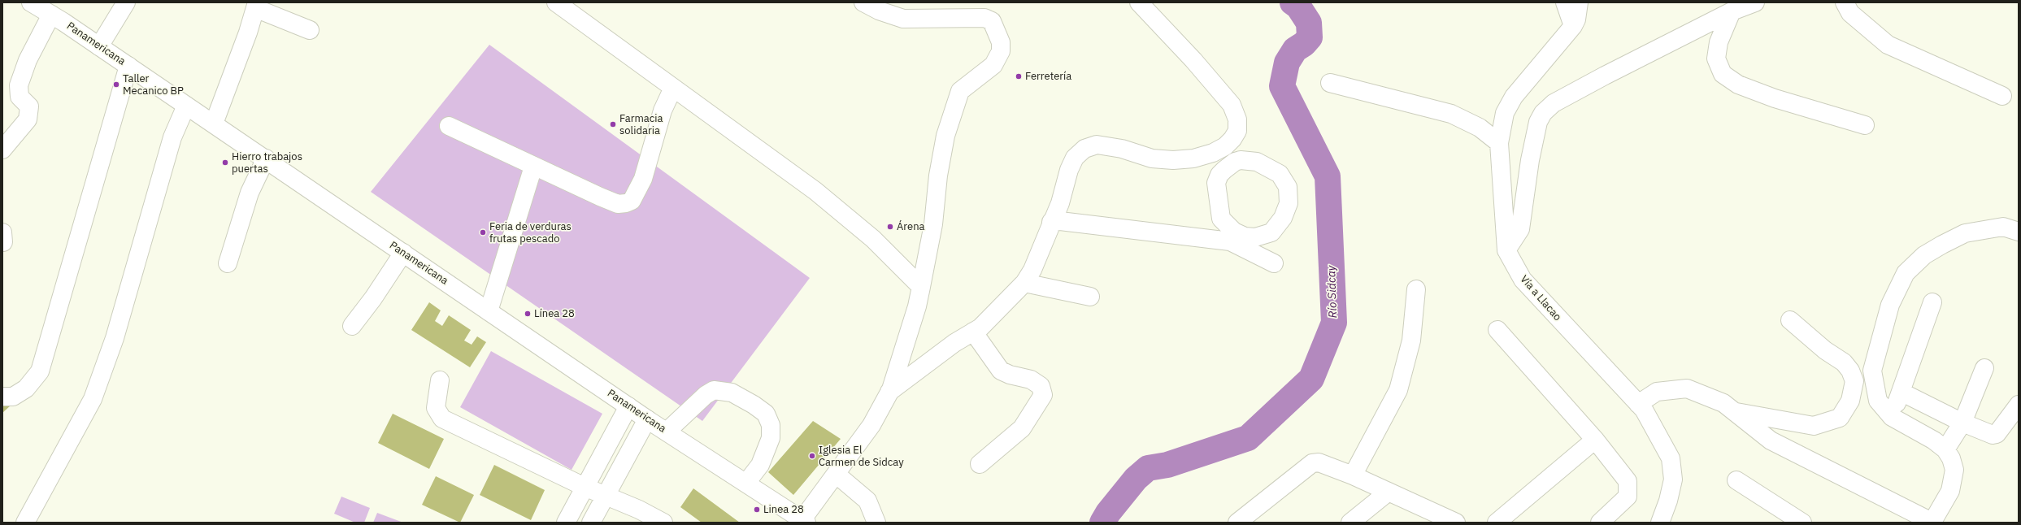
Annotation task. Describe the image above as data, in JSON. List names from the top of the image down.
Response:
{
  "streets": {
    "street": ["Panamericana", "Vía a Llacao"]
  },
  "water": ["Río Sidcay"],
  "places": [
    "Ferretería",
    "Taller Mecanico BP",
    "Farmacia solidaria",
    "Hierro trabajos puertas",
    "Árena",
    "Feria de verduras frutas pescado",
    "Línea 28",
    "Iglesia El Carmen de Sidcay",
    "Linea 28"
  ]
}
